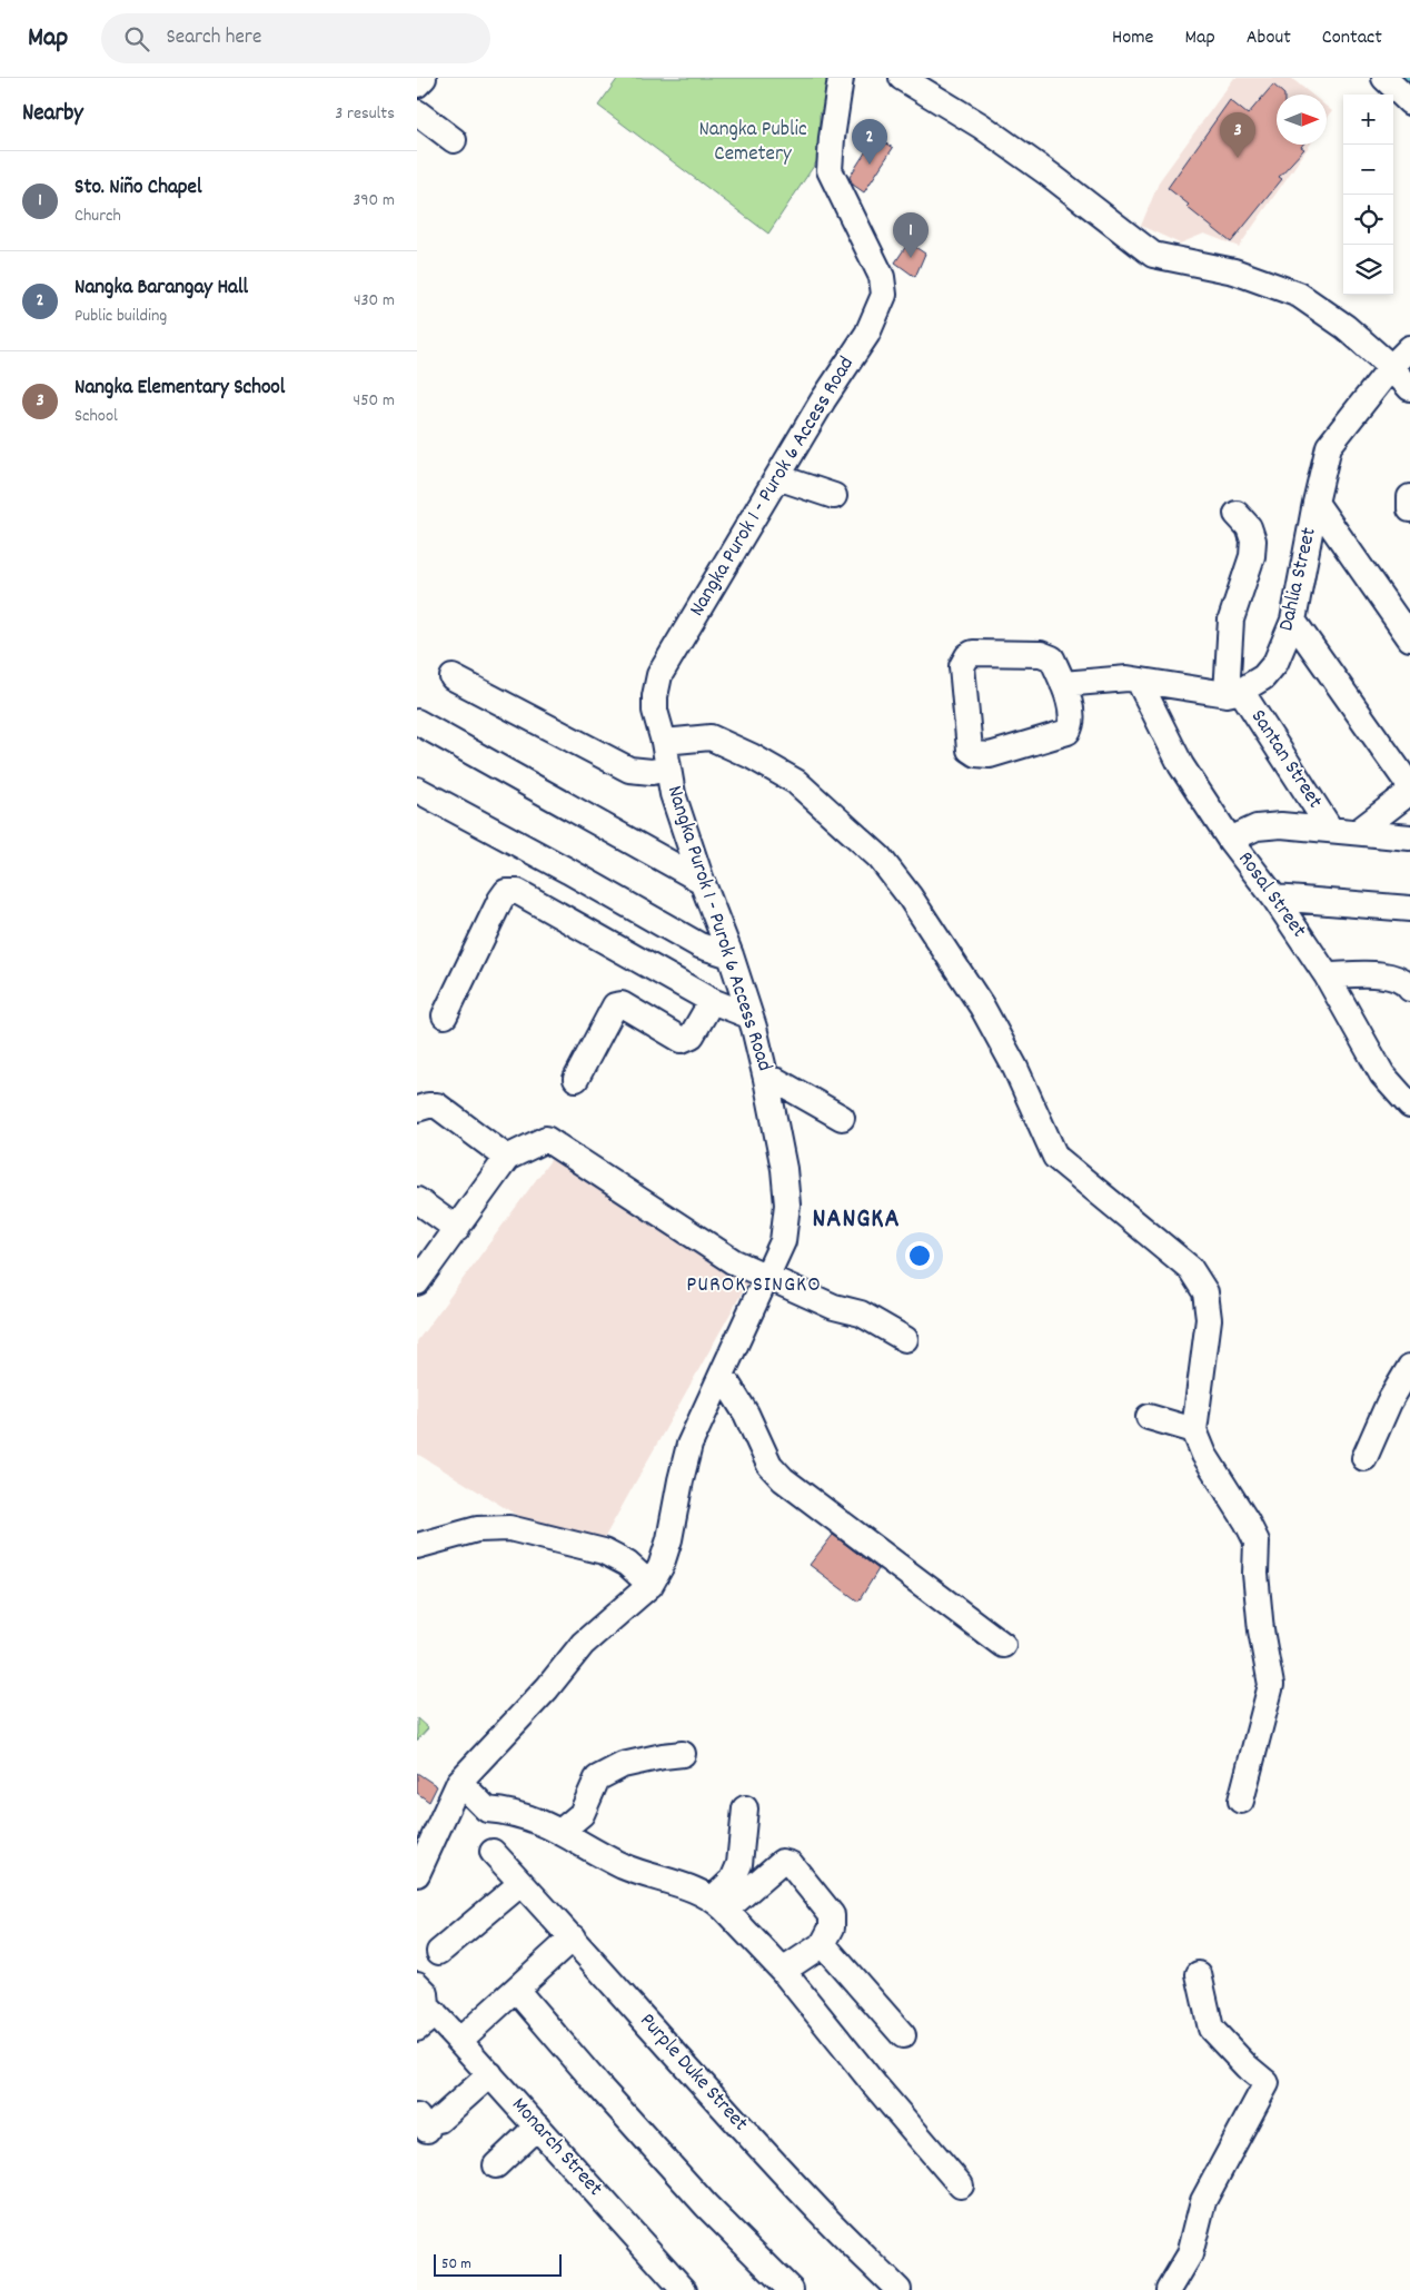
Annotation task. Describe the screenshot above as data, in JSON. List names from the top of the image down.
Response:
{
  "streets": {
    "street": [
      "Nangka Purok 1 - Purok 6 Access Road",
      "Dahlia Street",
      "Santan Street",
      "Rosal Street",
      "Purple Duke Street",
      "Monarch Street"
    ]
  },
  "crossings": [
    ["Dahlia Street", "Santan Street"]
  ],
  "districts": ["NANGKA", "PUROK SINGKO"],
  "parks": ["Nangka Public Cemetery"],
  "scale_bar": "50 m",
  "north": "right",
  "page": {
    "header": "Map",
    "search": "Search here",
    "nav": [
      "Home",
      "Map",
      "About",
      "Contact"
    ],
    "heading": ["Nearby", "3 results"],
    "map_buttons": ["+", "−"],
    "pins": ["3", "2", "1"],
    "list": [
      {
        "mark": "1",
        "name": "Sto. Niño Chapel",
        "note": "Church",
        "value": "390 m"
      },
      {
        "mark": "2",
        "name": "Nangka Barangay Hall",
        "note": "Public building",
        "value": "430 m"
      },
      {
        "mark": "3",
        "name": "Nangka Elementary School",
        "note": "School",
        "value": "450 m"
      }
    ],
    "scale": "50 m"
  }
}
